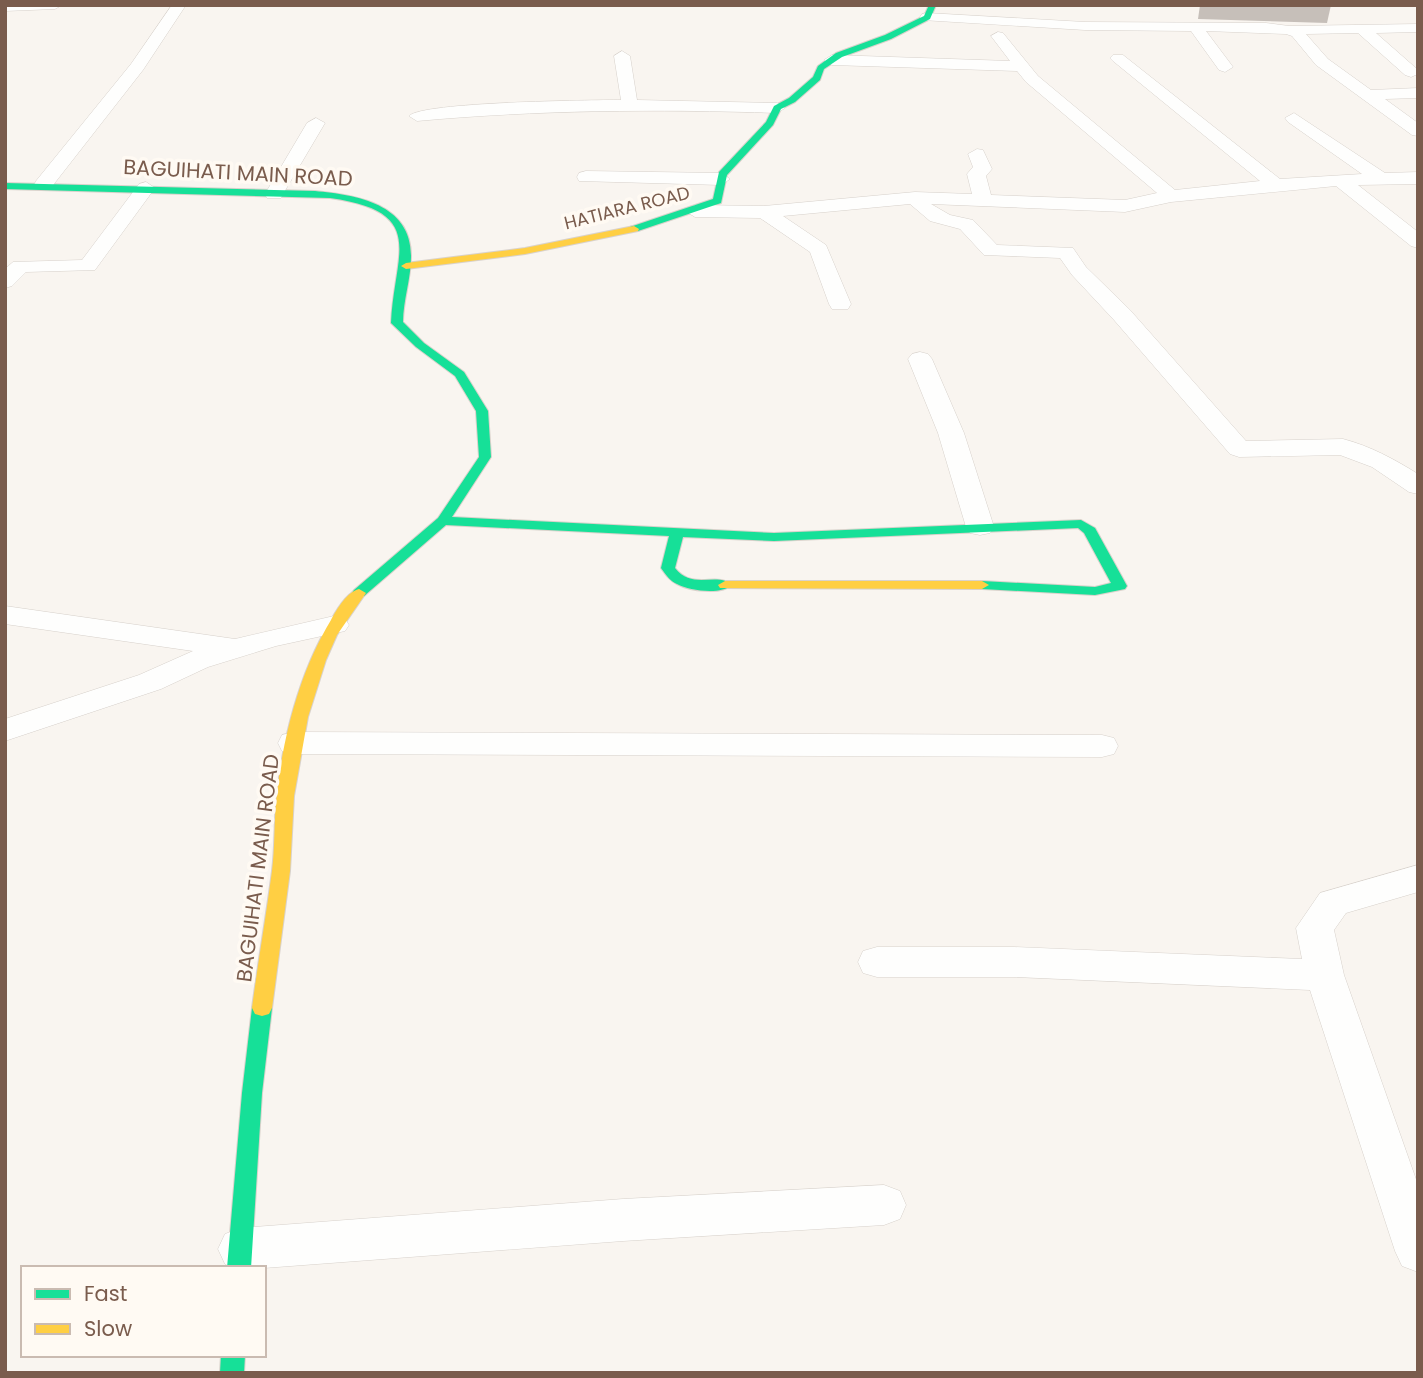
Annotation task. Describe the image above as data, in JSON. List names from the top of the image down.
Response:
{
  "streets": {
    "street": ["BAGUIHATI MAIN ROAD", "HATIARA ROAD"]
  },
  "crossings": [
    ["BAGUIHATI MAIN ROAD", "HATIARA ROAD"]
  ],
  "legend": ["Fast", "Slow"]
}
